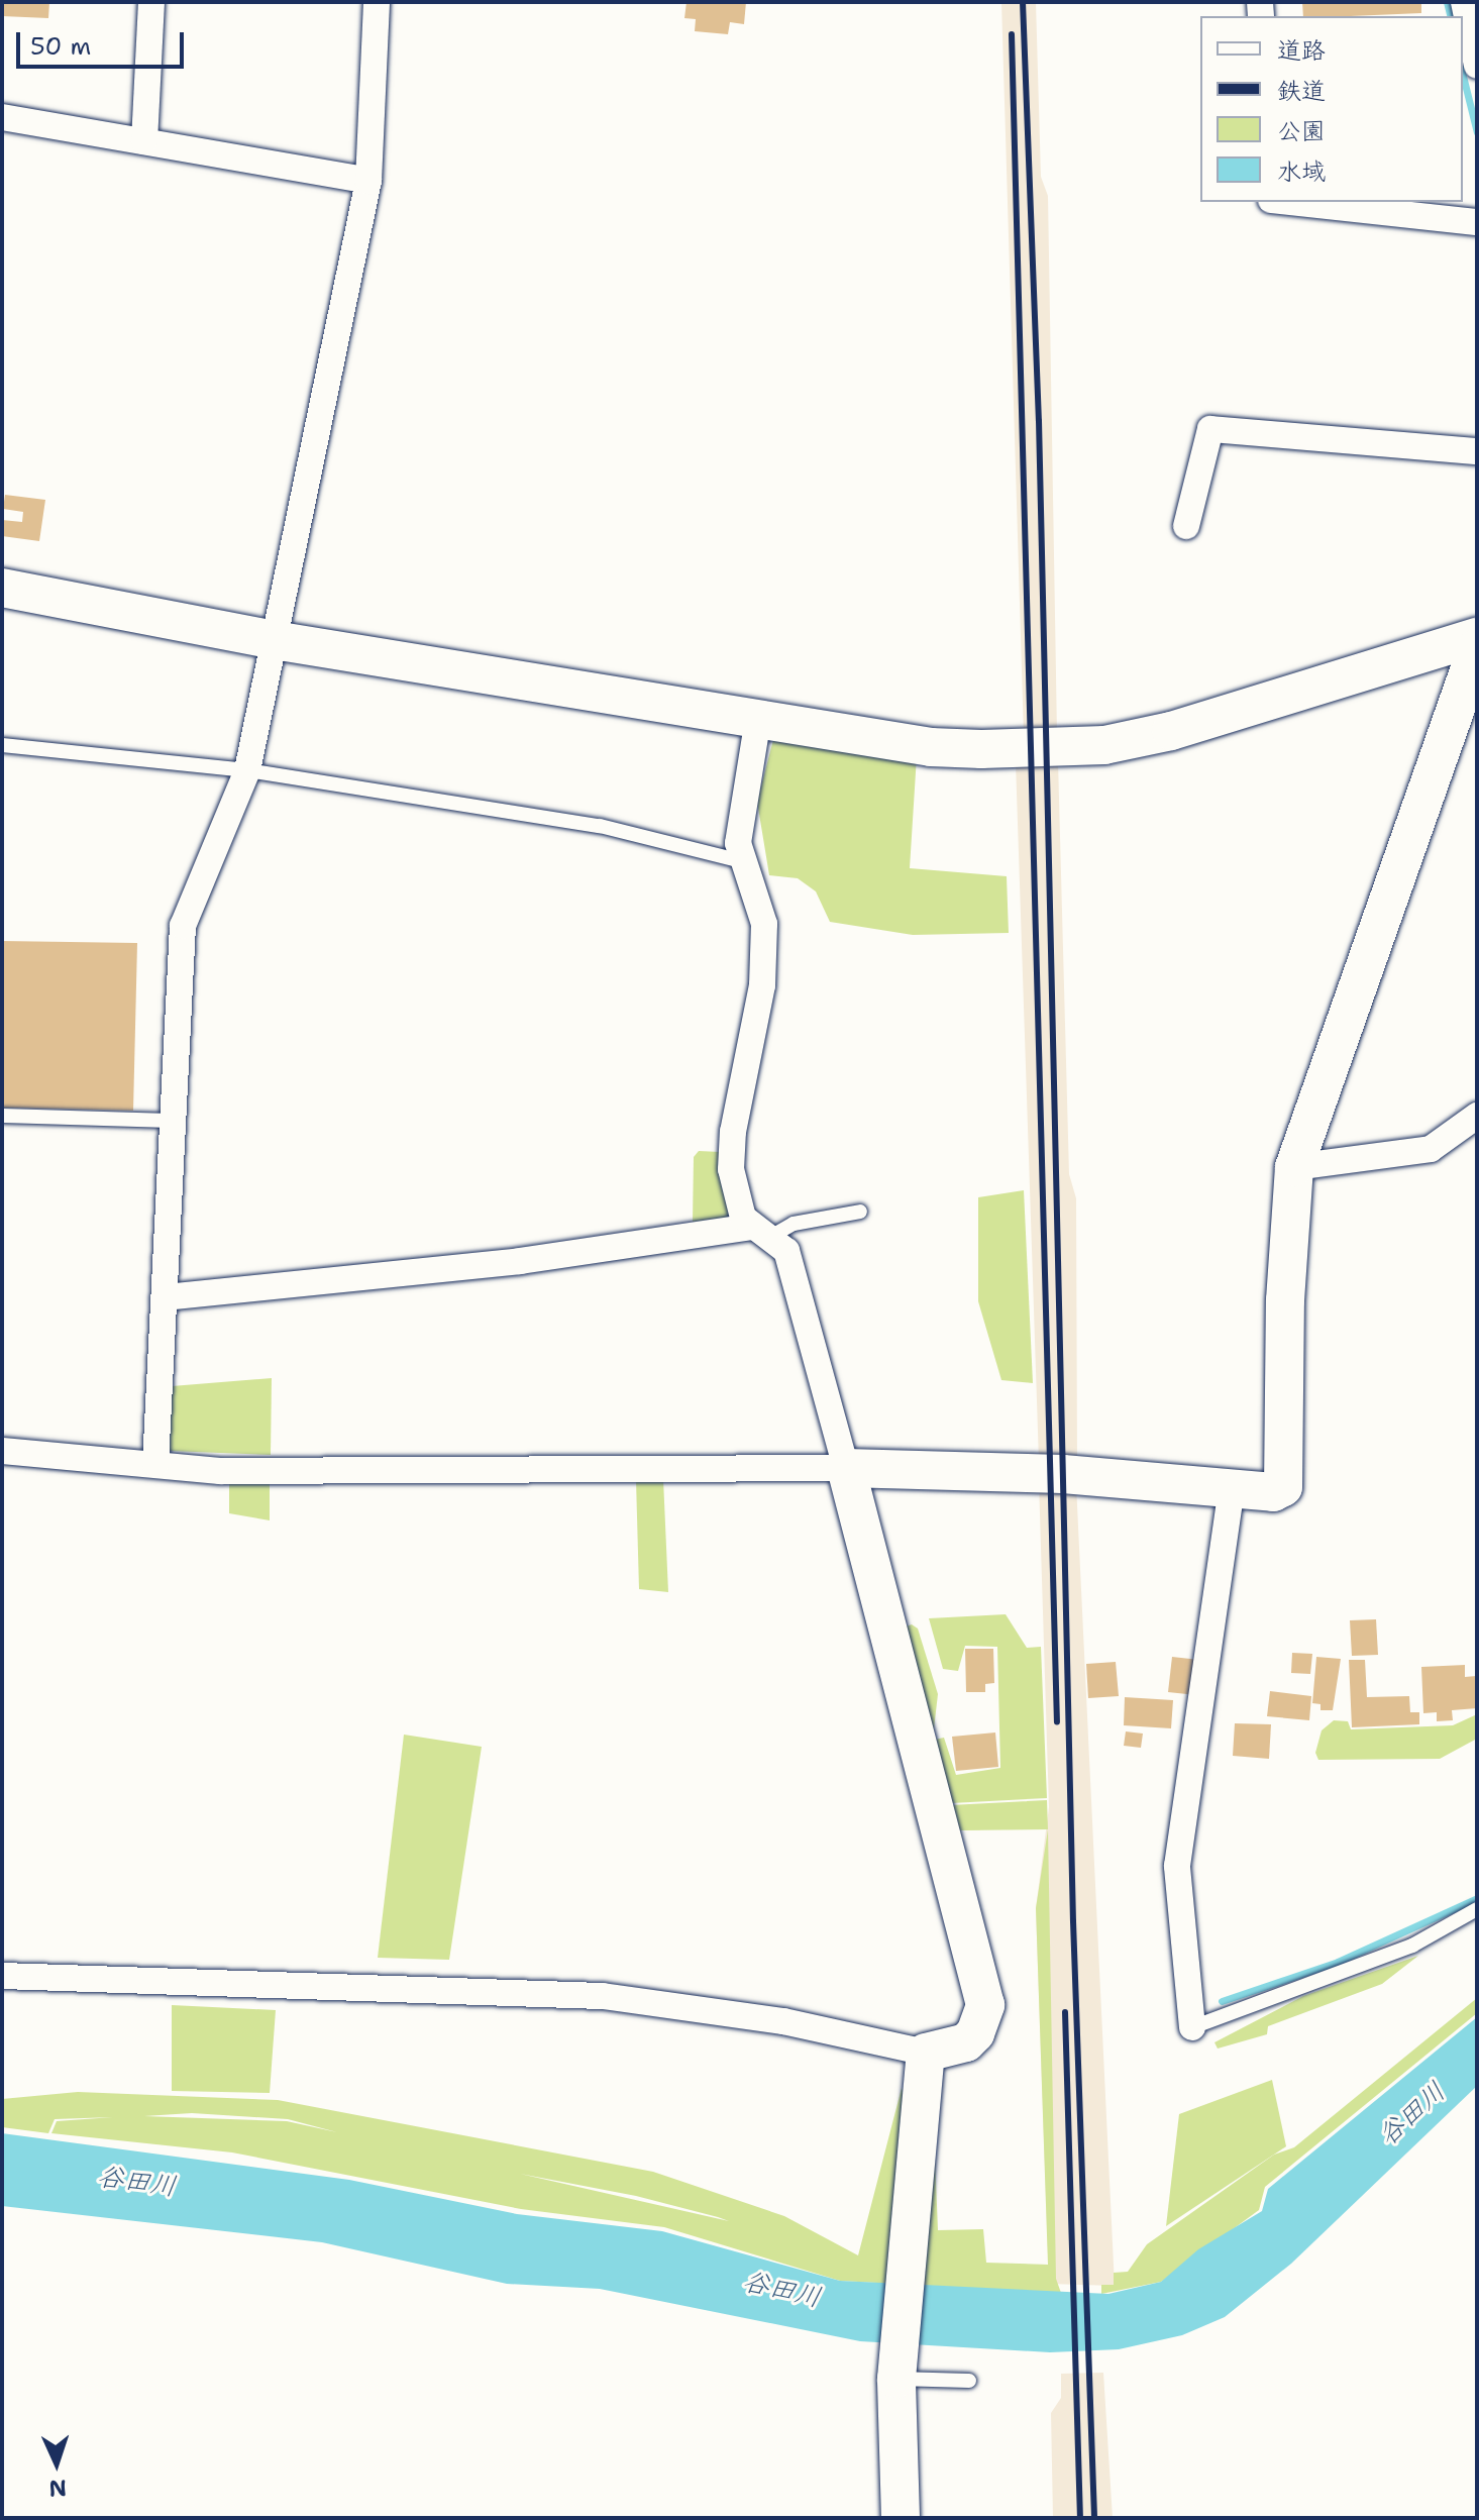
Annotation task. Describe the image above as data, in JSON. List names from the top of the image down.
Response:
{
  "water": ["谷田川"],
  "legend": [
    "道路",
    "鉄道",
    "公園",
    "水域"
  ],
  "scale_bar": "50 m",
  "north": "bottom"
}
